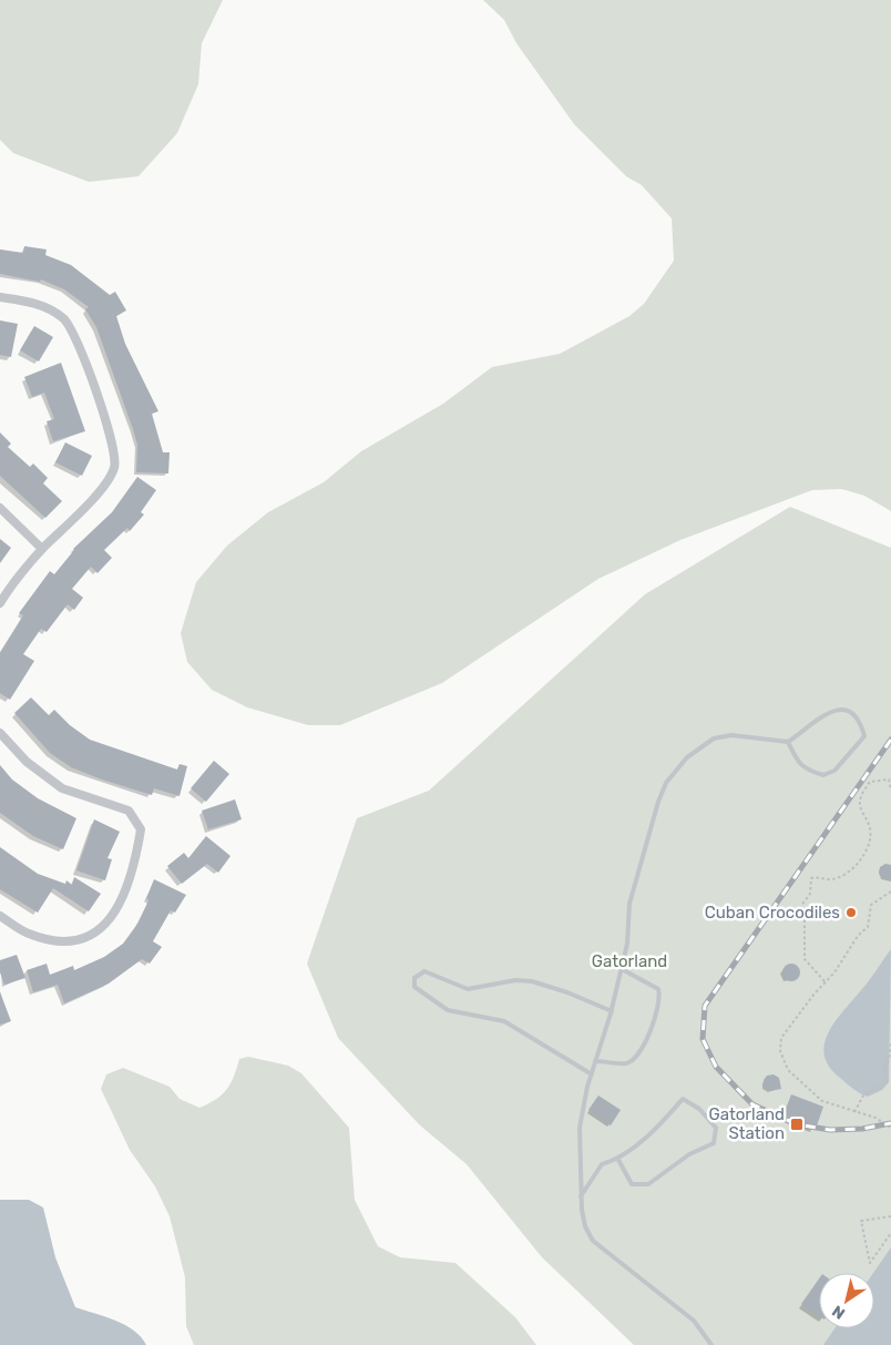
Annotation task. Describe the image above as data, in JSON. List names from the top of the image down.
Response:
{
  "parks": ["Gatorland"],
  "places": {
    "other": ["Cuban Crocodiles"],
    "transit": ["Gatorland Station"]
  },
  "north": "bottom left"
}
